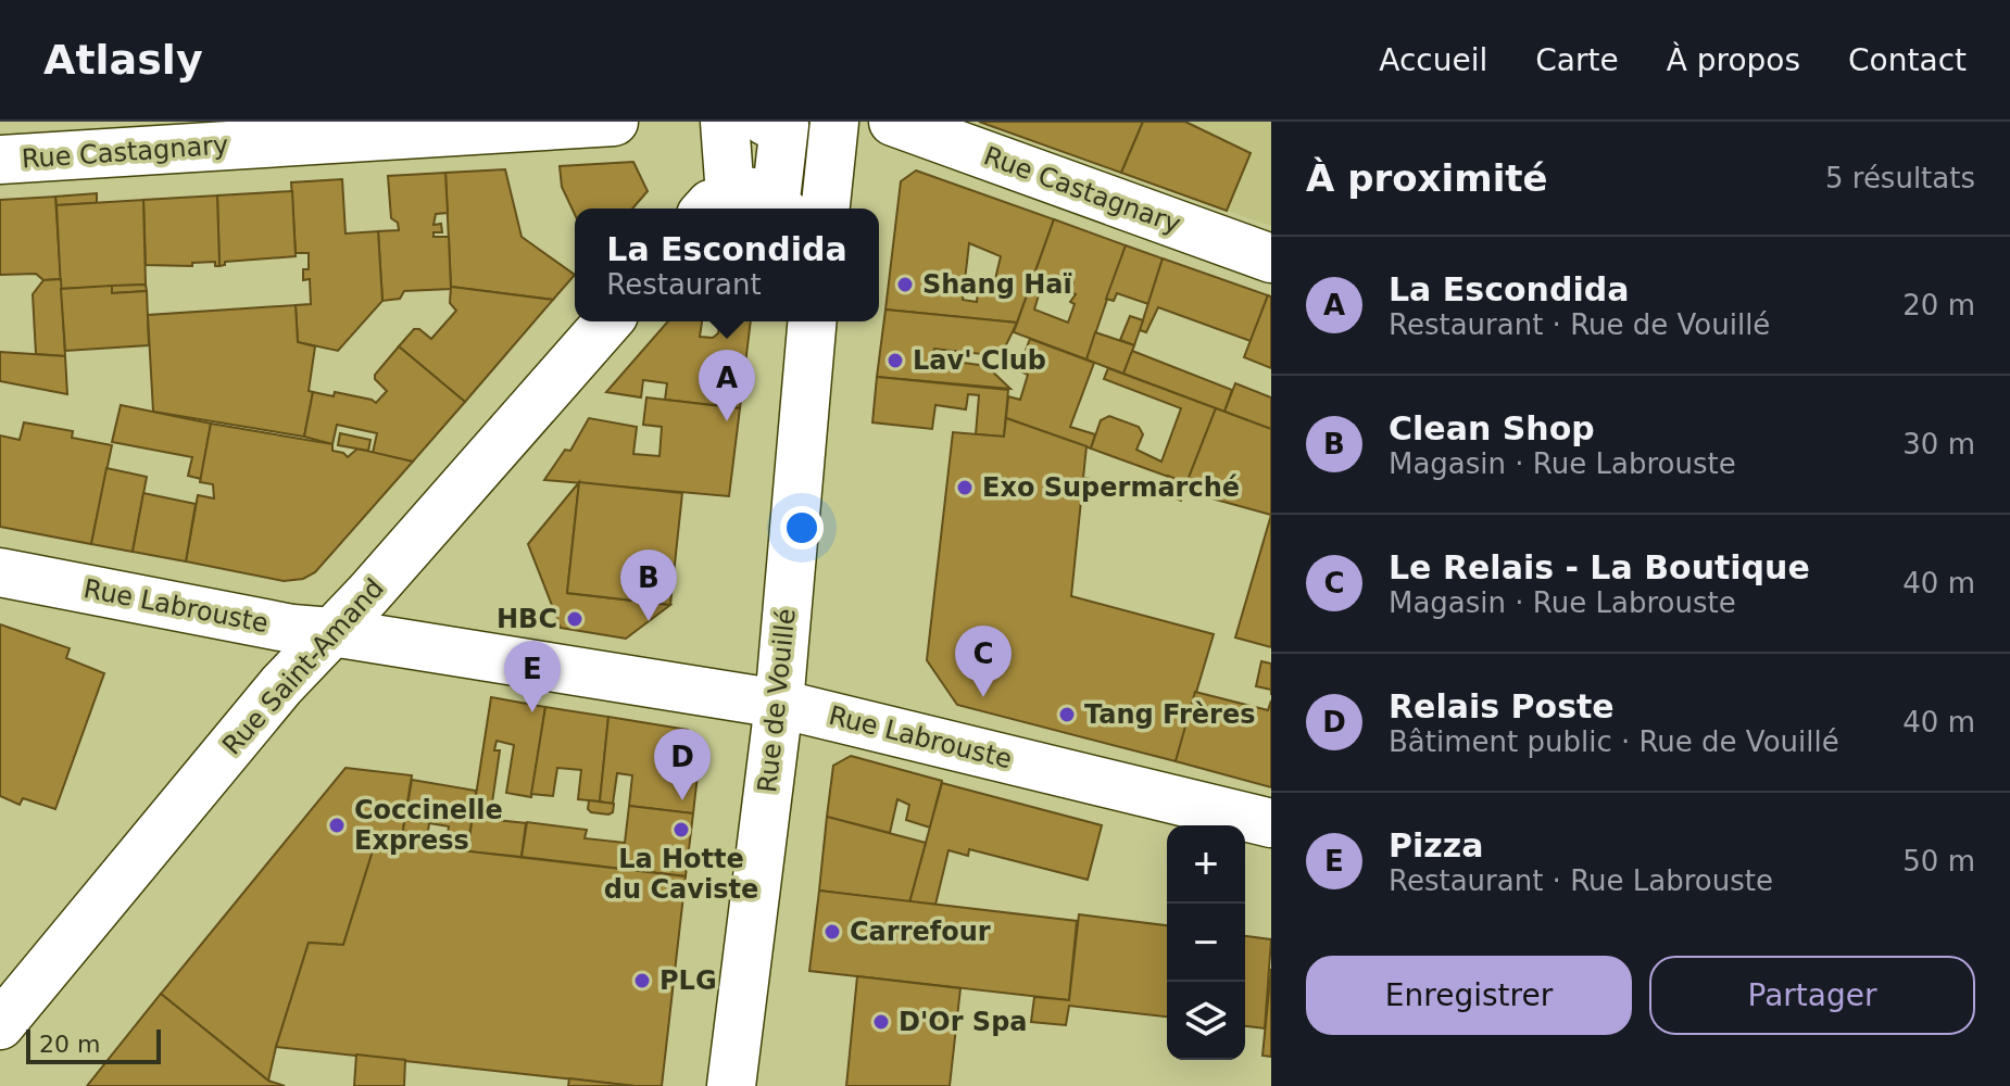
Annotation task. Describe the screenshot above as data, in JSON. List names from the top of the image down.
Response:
{
  "streets": {
    "street": [
      "Rue Castagnary",
      "Rue Labrouste",
      "Rue Saint-Amand",
      "Rue de Vouillé"
    ]
  },
  "crossings": [
    ["Rue Labrouste", "Rue Saint-Amand"],
    ["Rue Labrouste", "Rue de Vouillé"]
  ],
  "places": [
    "Shang Haï",
    "Lav' Club",
    "Exo Supermarché",
    "HBC",
    "Tang Frères",
    "Coccinelle Express",
    "La Hotte du Caviste",
    "Carrefour",
    "PLG",
    "D'Or Spa"
  ],
  "scale_bar": "20 m",
  "page": {
    "header": "Atlasly",
    "nav": [
      "Accueil",
      "Carte",
      "À propos",
      "Contact"
    ],
    "heading": ["À proximité", "5 résultats"],
    "popup": ["La Escondida", "Restaurant"],
    "list": [
      {
        "mark": "A",
        "name": "La Escondida",
        "note": "Restaurant · Rue de Vouillé",
        "value": "20 m"
      },
      {
        "mark": "B",
        "name": "Clean Shop",
        "note": "Magasin · Rue Labrouste",
        "value": "30 m"
      },
      {
        "mark": "C",
        "name": "Le Relais - La Boutique",
        "note": "Magasin · Rue Labrouste",
        "value": "40 m"
      },
      {
        "mark": "D",
        "name": "Relais Poste",
        "note": "Bâtiment public · Rue de Vouillé",
        "value": "40 m"
      },
      {
        "mark": "E",
        "name": "Pizza",
        "note": "Restaurant · Rue Labrouste",
        "value": "50 m"
      }
    ],
    "pins": [
      "A",
      "B",
      "C",
      "E",
      "D"
    ],
    "map_buttons": ["+", "−"],
    "buttons": ["Enregistrer", "Partager"],
    "scale": "20 m"
  }
}
